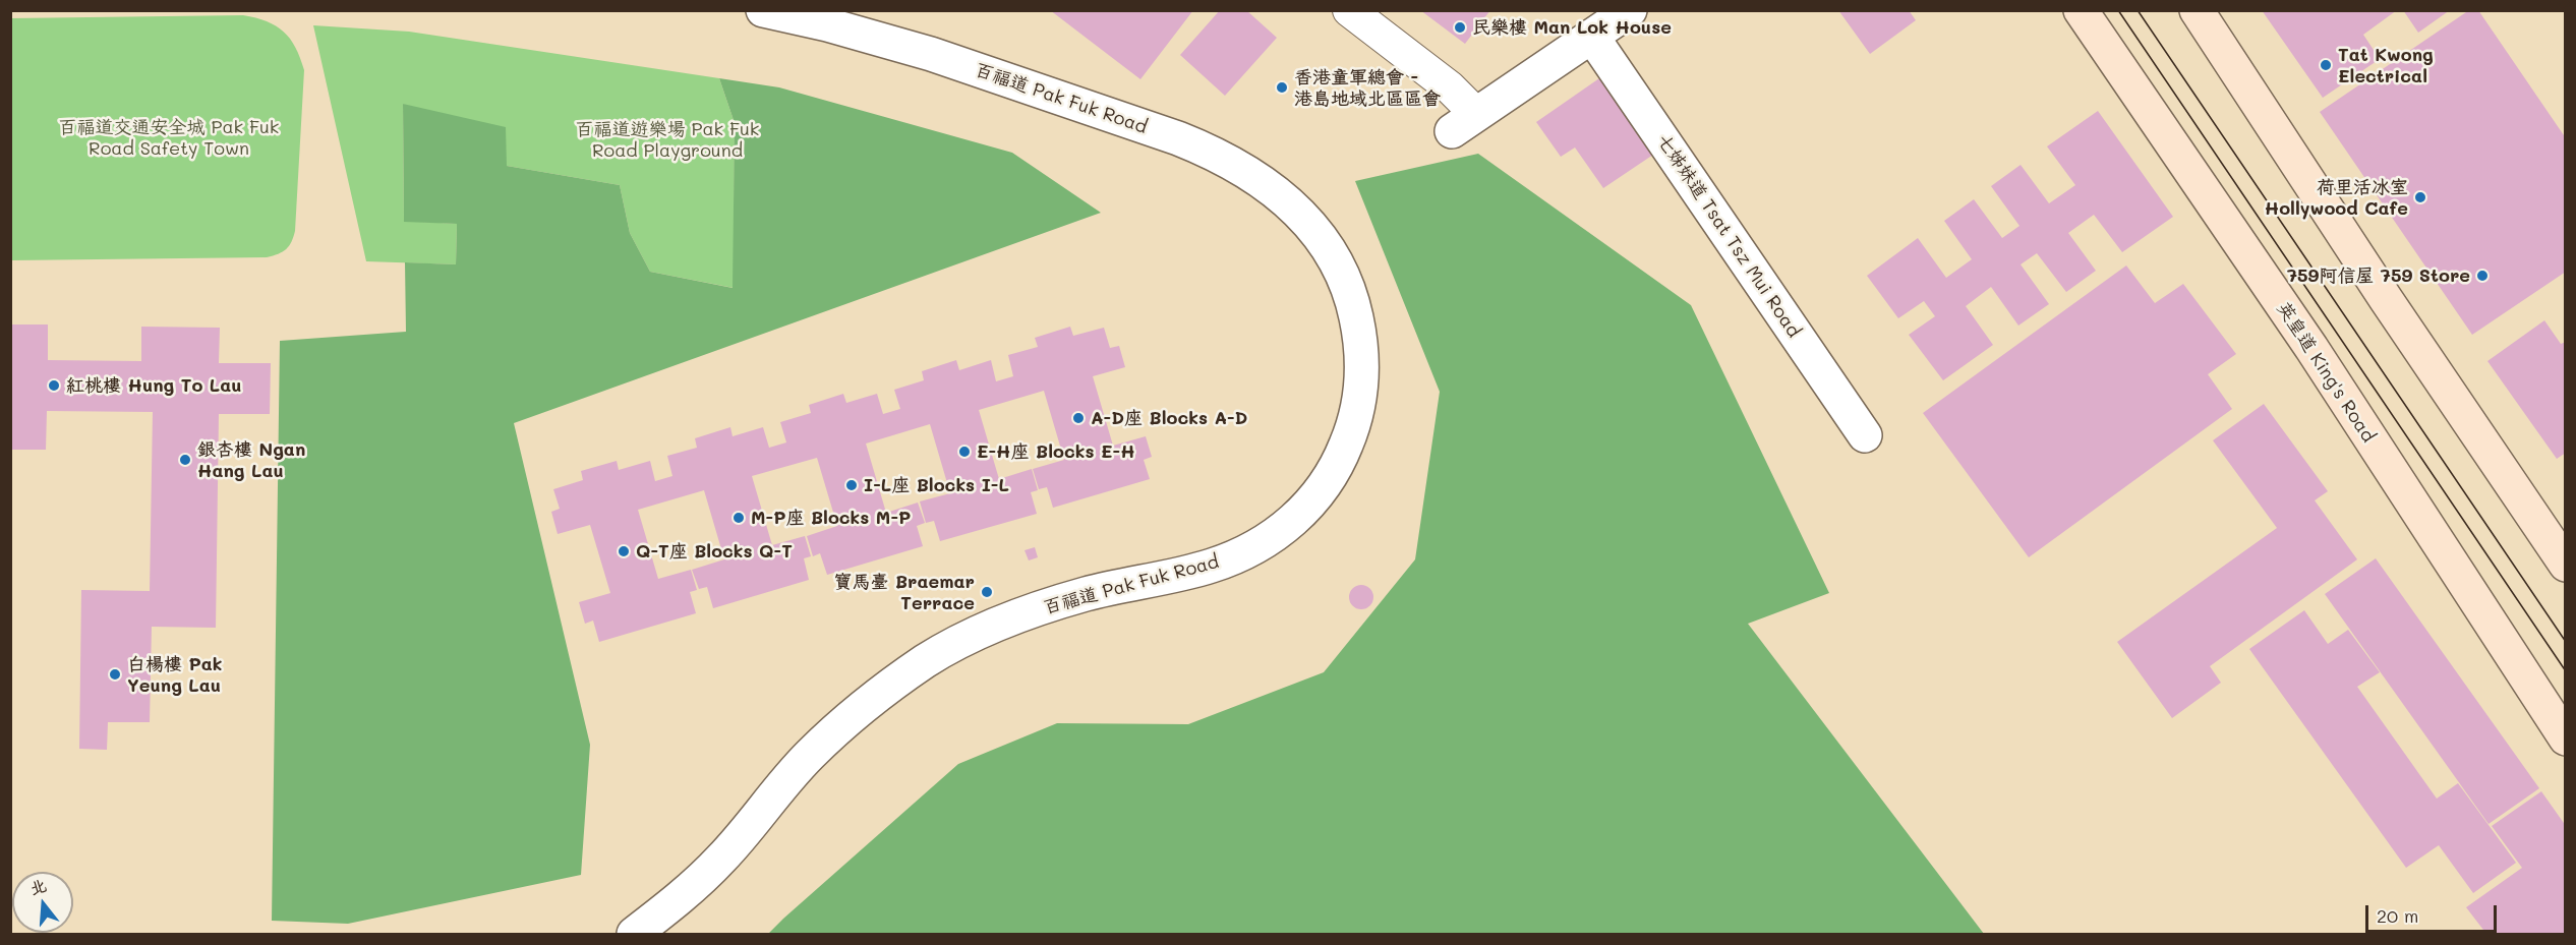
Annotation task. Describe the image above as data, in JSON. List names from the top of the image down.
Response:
{
  "streets": {
    "main road": ["英皇道 King's Road"],
    "street": ["百福道 Pak Fuk Road", "七姊妹道 Tsat Tsz Mui Road"]
  },
  "parks": ["百福道交通安全城 Pak Fuk Road Safety Town", "百福道遊樂場 Pak Fuk Road Playground"],
  "places": [
    "民樂樓 Man Lok House",
    "Tat Kwong Electrical",
    "香港童軍總會 - 港島地域北區區會",
    "荷里活冰室 Hollywood Cafe",
    "759阿信屋 759 Store",
    "紅桃樓 Hung To Lau",
    "A-D座 Blocks A-D",
    "E-H座 Blocks E-H",
    "銀杏樓 Ngan Hang Lau",
    "I-L座 Blocks I-L",
    "M-P座 Blocks M-P",
    "Q-T座 Blocks Q-T",
    "寶馬臺 Braemar Terrace",
    "白楊樓 Pak Yeung Lau"
  ],
  "scale_bar": "20 m",
  "north": "top"
}
